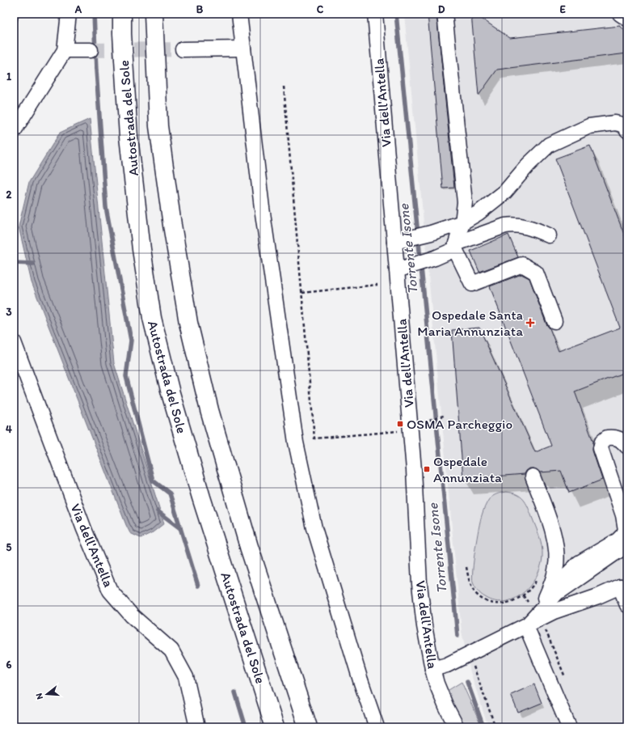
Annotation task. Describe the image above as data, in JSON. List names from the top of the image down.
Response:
{
  "streets": {
    "highway": ["Autostrada del Sole"],
    "street": ["Via dell'Antella"]
  },
  "water": ["Torrente Isone"],
  "places": {
    "health": ["Ospedale Santa Maria Annunziata"],
    "transit": ["OSMA Parcheggio", "Ospedale Annunziata"]
  },
  "north": "left",
  "grid": {
    "columns": [
      "A",
      "B",
      "C",
      "D",
      "E"
    ],
    "rows": [
      "1",
      "2",
      "3",
      "4",
      "5",
      "6"
    ]
  }
}
